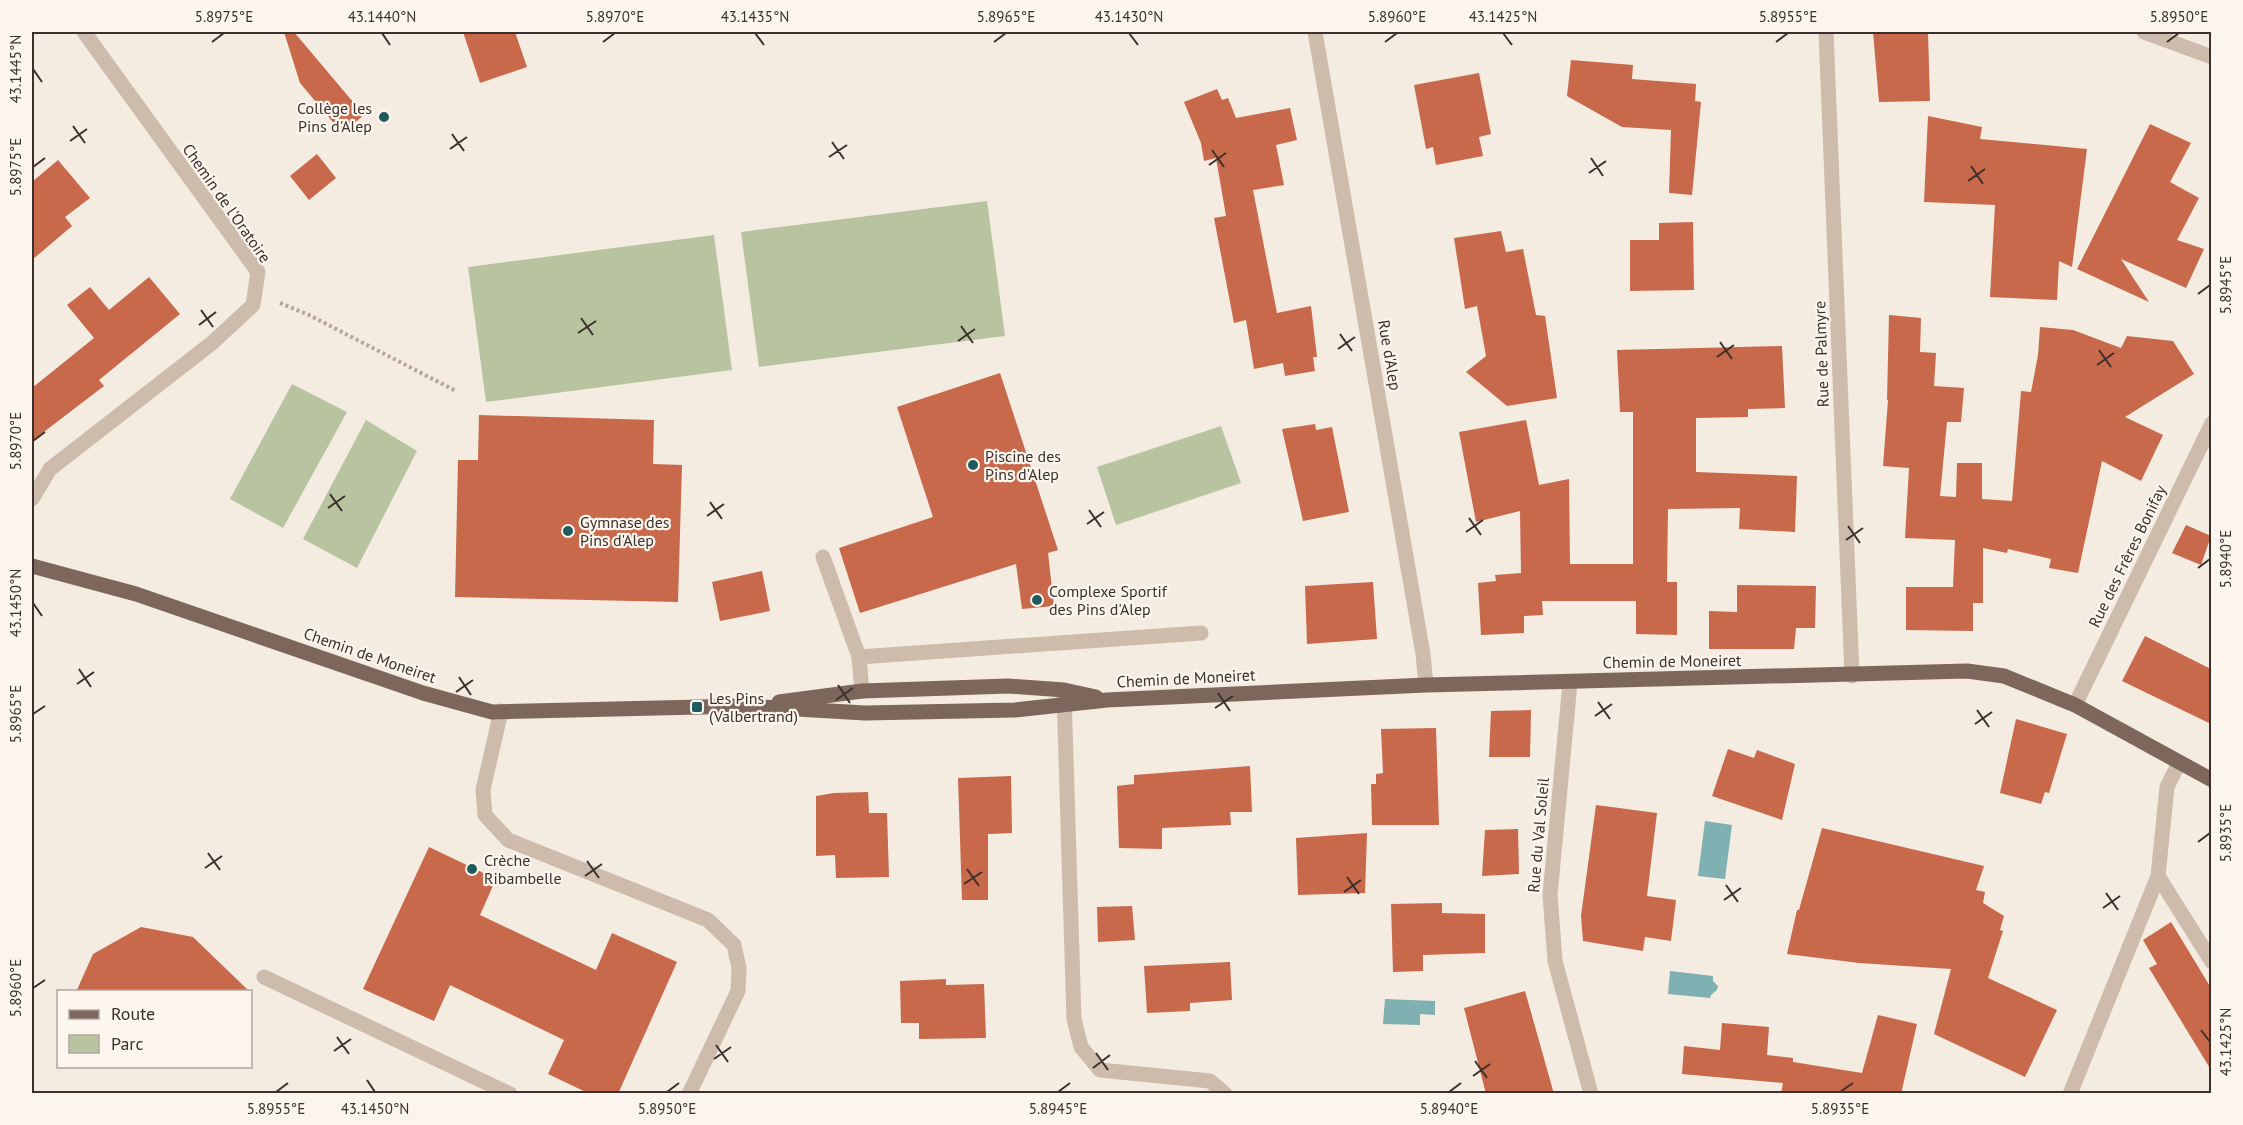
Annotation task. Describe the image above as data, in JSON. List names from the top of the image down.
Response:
{
  "streets": {
    "main road": ["Chemin de Moneiret"],
    "street": [
      "Chemin de l'Oratoire",
      "Rue de Palmyre",
      "Rue d'Alep",
      "Rue des Frêres Bonifay",
      "Rue du Val Soleil"
    ]
  },
  "crossings": [
    ["Rue de Palmyre", "Chemin de Moneiret"],
    ["Rue d'Alep", "Chemin de Moneiret"],
    ["Rue des Frêres Bonifay", "Chemin de Moneiret"],
    ["Chemin de Moneiret", "Rue du Val Soleil"]
  ],
  "places": {
    "other": [
      "Collège les Pins d'Alep",
      "Piscine des Pins d'Alep",
      "Gymnase des Pins d'Alep",
      "Complexe Sportif des Pins d'Alep",
      "Crèche Ribambelle"
    ],
    "transit": ["Les Pins (Valbertrand)"]
  },
  "legend": ["Route", "Parc"],
  "coordinates": [
    "5.8975°E",
    "43.1440°N",
    "5.8970°E",
    "43.1435°N",
    "5.8965°E",
    "43.1430°N",
    "5.8960°E",
    "43.1425°N",
    "5.8955°E",
    "5.8950°E",
    "43.1445°N",
    "5.8945°E",
    "5.8940°E",
    "43.1450°N",
    "5.8935°E"
  ]
}
